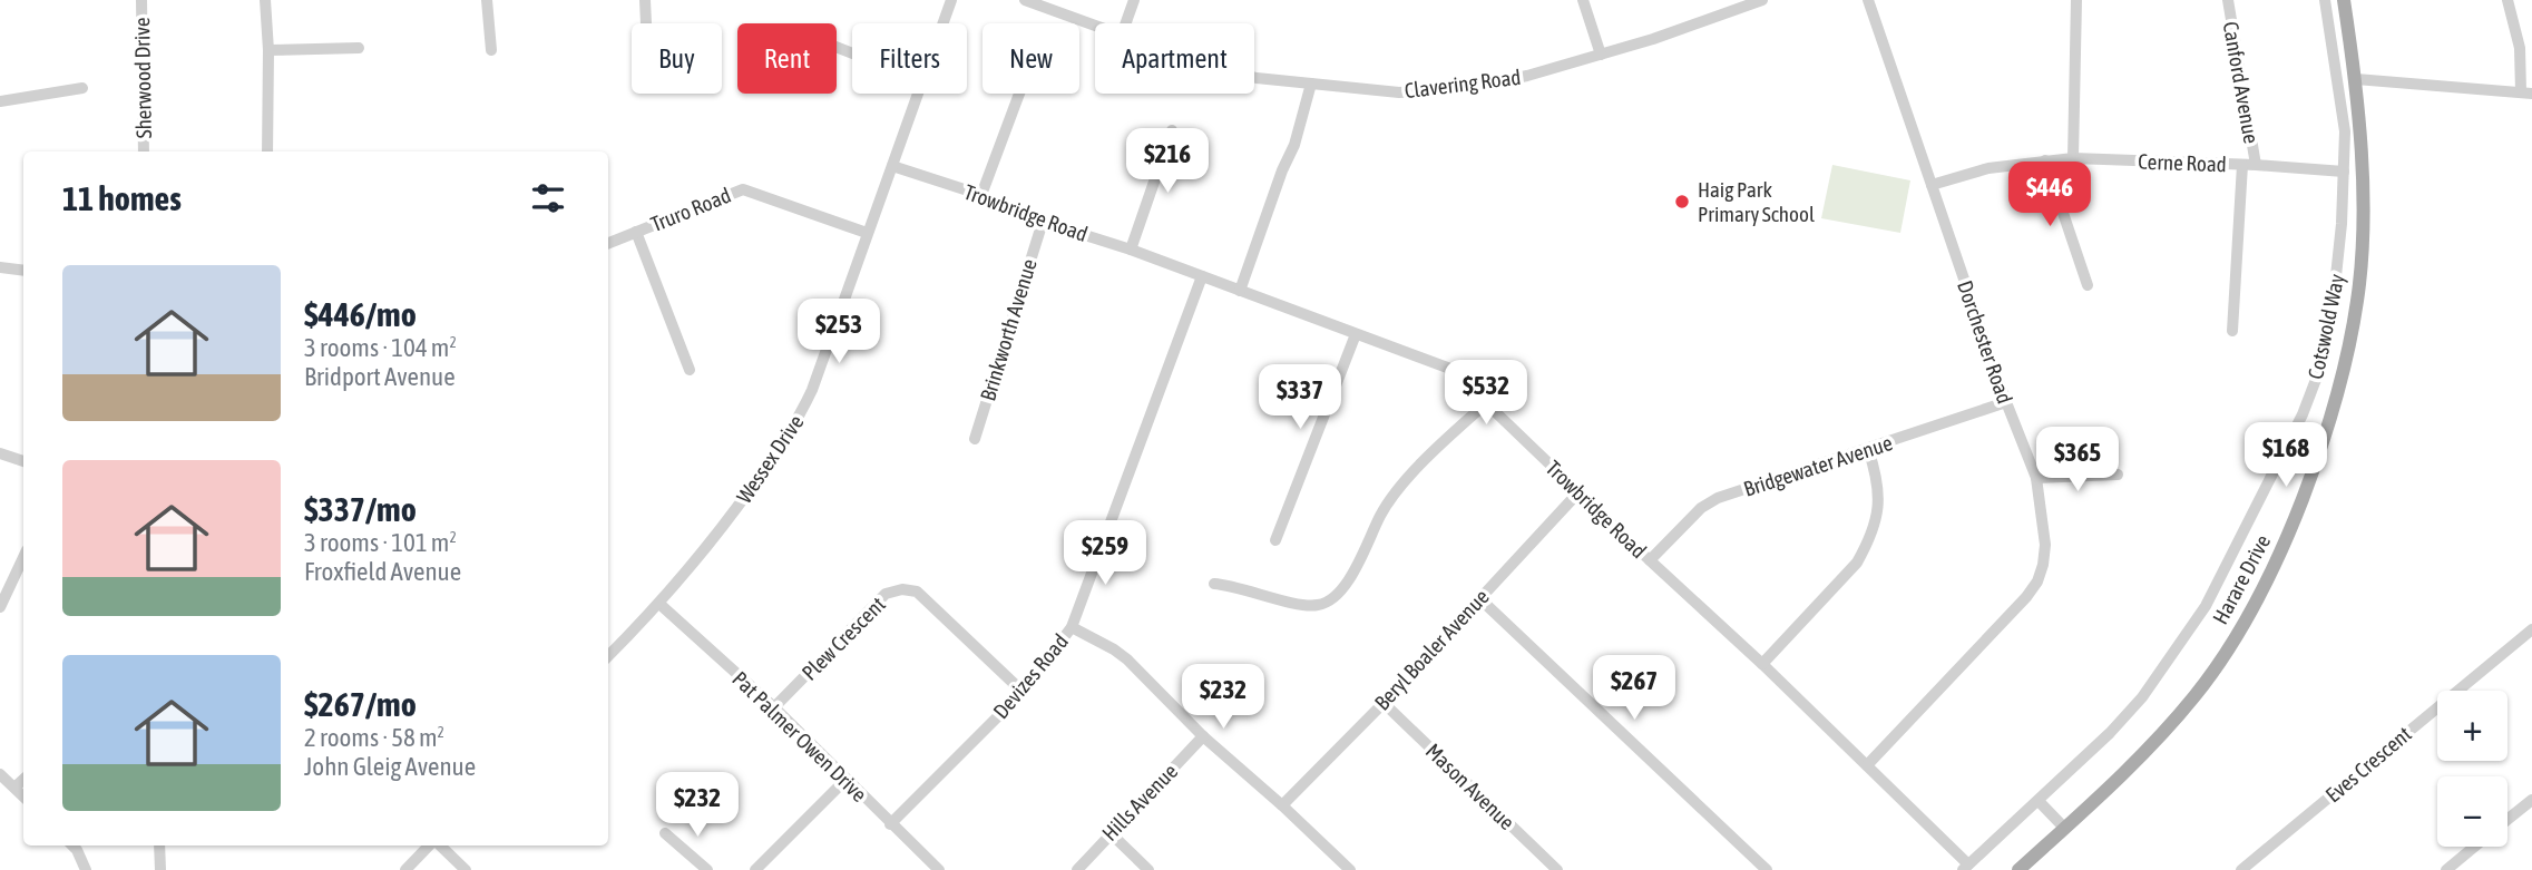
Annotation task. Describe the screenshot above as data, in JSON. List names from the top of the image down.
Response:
{
  "streets": {
    "main road": ["Harare Drive"],
    "street": [
      "Sherwood Drive",
      "Canford Avenue",
      "Clavering Road",
      "Cerne Road",
      "Truro Road",
      "Trowbridge Road",
      "Cotswold Way",
      "Brinkworth Avenue",
      "Dorchester Road",
      "Wessex Drive",
      "Bridgewater Avenue",
      "Plew Crescent",
      "Beryl Boaler Avenue",
      "Devizes Road",
      "Pat Palmer Owen Drive",
      "Eves Crescent",
      "Mason Avenue",
      "Hills Avenue"
    ]
  },
  "crossings": [
    ["Canford Avenue", "Cerne Road"],
    ["Cerne Road", "Cotswold Way"],
    ["Cerne Road", "Dorchester Road"],
    ["Truro Road", "Wessex Drive"],
    ["Trowbridge Road", "Cotswold Way"],
    ["Trowbridge Road", "Brinkworth Avenue"],
    ["Trowbridge Road", "Dorchester Road"],
    ["Trowbridge Road", "Wessex Drive"],
    ["Trowbridge Road", "Bridgewater Avenue"],
    ["Trowbridge Road", "Beryl Boaler Avenue"],
    ["Trowbridge Road", "Devizes Road"],
    ["Dorchester Road", "Bridgewater Avenue"],
    ["Wessex Drive", "Pat Palmer Owen Drive"],
    ["Plew Crescent", "Devizes Road"],
    ["Plew Crescent", "Pat Palmer Owen Drive"],
    ["Beryl Boaler Avenue", "Mason Avenue"],
    ["Devizes Road", "Pat Palmer Owen Drive"]
  ],
  "places": ["Haig Park Primary School"],
  "page": {
    "chip": [
      "Buy",
      "Rent",
      "Filters",
      "New",
      "Apartment"
    ],
    "price": [
      "$216",
      "$446",
      "$253",
      "$532",
      "$337",
      "$168",
      "$365",
      "$259",
      "$267",
      "$232",
      "$232"
    ],
    "heading": "11 homes",
    "list": [
      {
        "name": "$446/mo",
        "note": "3 rooms · 104 m² · Bridport Avenue"
      },
      {
        "name": "$337/mo",
        "note": "3 rooms · 101 m² · Froxfield Avenue"
      },
      {
        "name": "$267/mo",
        "note": "2 rooms · 58 m² · John Gleig Avenue"
      }
    ],
    "map_buttons": ["+", "−"]
  }
}
